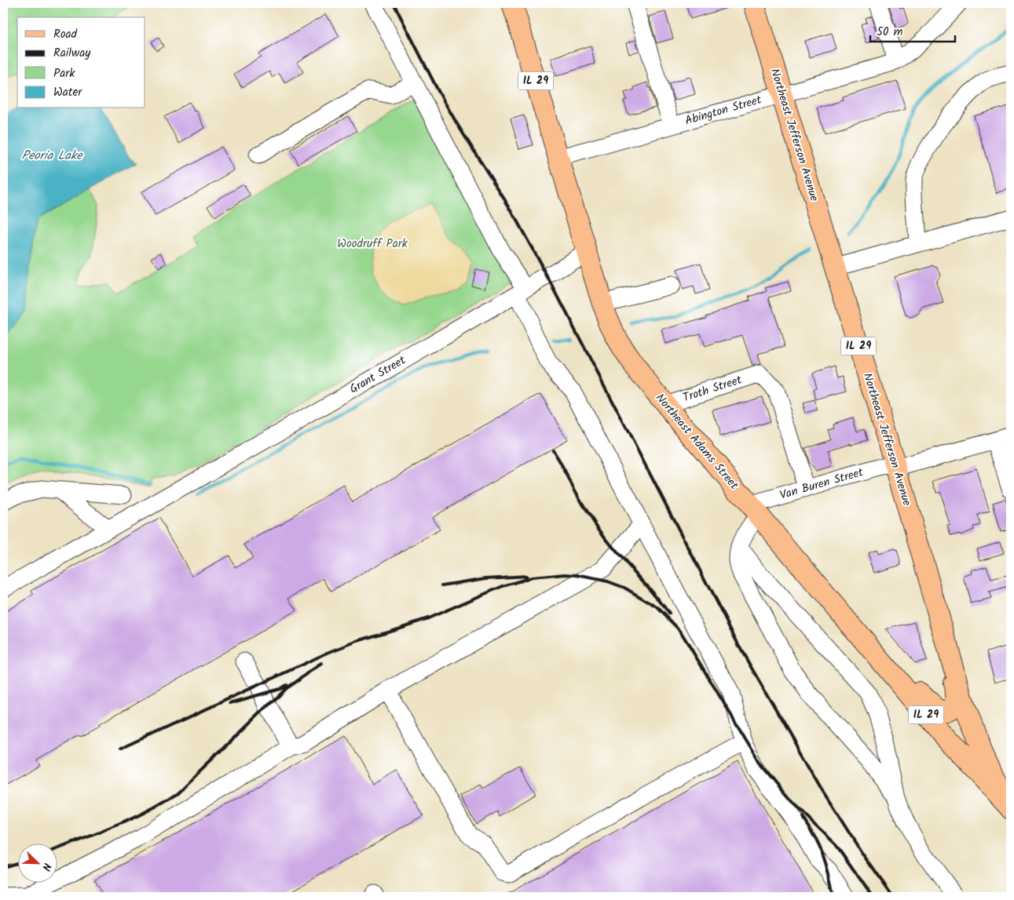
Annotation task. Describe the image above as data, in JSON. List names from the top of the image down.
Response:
{
  "streets": {
    "main road": ["IL 29", "Northeast Jefferson Avenue", "Northeast Adams Street"],
    "street": [
      "Abington Street",
      "Grant Street",
      "Troth Street",
      "Van Buren Street"
    ]
  },
  "crossings": [
    ["Abington Street", "Northeast Jefferson Avenue"],
    ["Abington Street", "Northeast Adams Street"],
    ["Northeast Jefferson Avenue", "Northeast Adams Street"],
    ["Northeast Jefferson Avenue", "Van Buren Street"],
    ["Grant Street", "Northeast Adams Street"],
    ["Troth Street", "Northeast Adams Street"],
    ["Troth Street", "Van Buren Street"],
    ["Northeast Adams Street", "Van Buren Street"]
  ],
  "water": ["Peoria Lake"],
  "parks": ["Woodruff Park"],
  "legend": [
    "Road",
    "Railway",
    "Park",
    "Water"
  ],
  "scale_bar": "50 m",
  "north": "bottom right"
}
